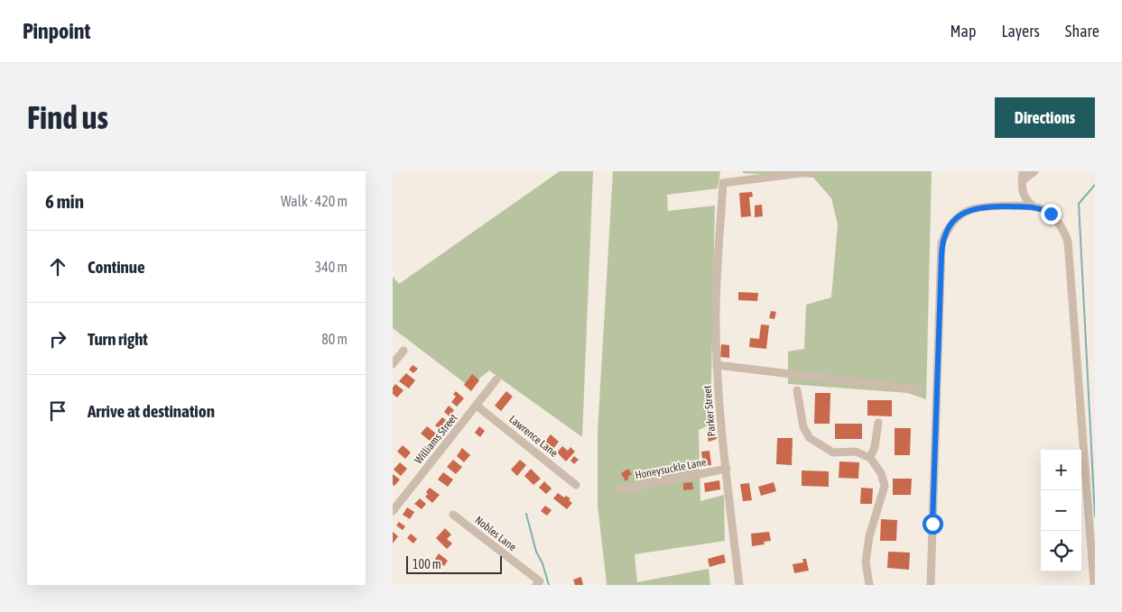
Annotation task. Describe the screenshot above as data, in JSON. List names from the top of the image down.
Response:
{
  "streets": {
    "street": [
      "Parker Street",
      "Lawrence Lane",
      "Williams Street",
      "Honeysuckle Lane",
      "Nobles Lane"
    ]
  },
  "crossings": [
    ["Parker Street", "Honeysuckle Lane"],
    ["Lawrence Lane", "Williams Street"]
  ],
  "scale_bar": "100 m",
  "page": {
    "header": "Pinpoint",
    "nav": ["Map", "Layers", "Share"],
    "buttons": "Directions",
    "title": "Find us",
    "heading": ["6 min", "Walk · 420 m"],
    "list": [
      ["Continue", "340 m"],
      ["Turn right", "80 m"],
      "Arrive at destination"
    ],
    "map_buttons": ["+", "−"],
    "scale": "100 m"
  }
}
